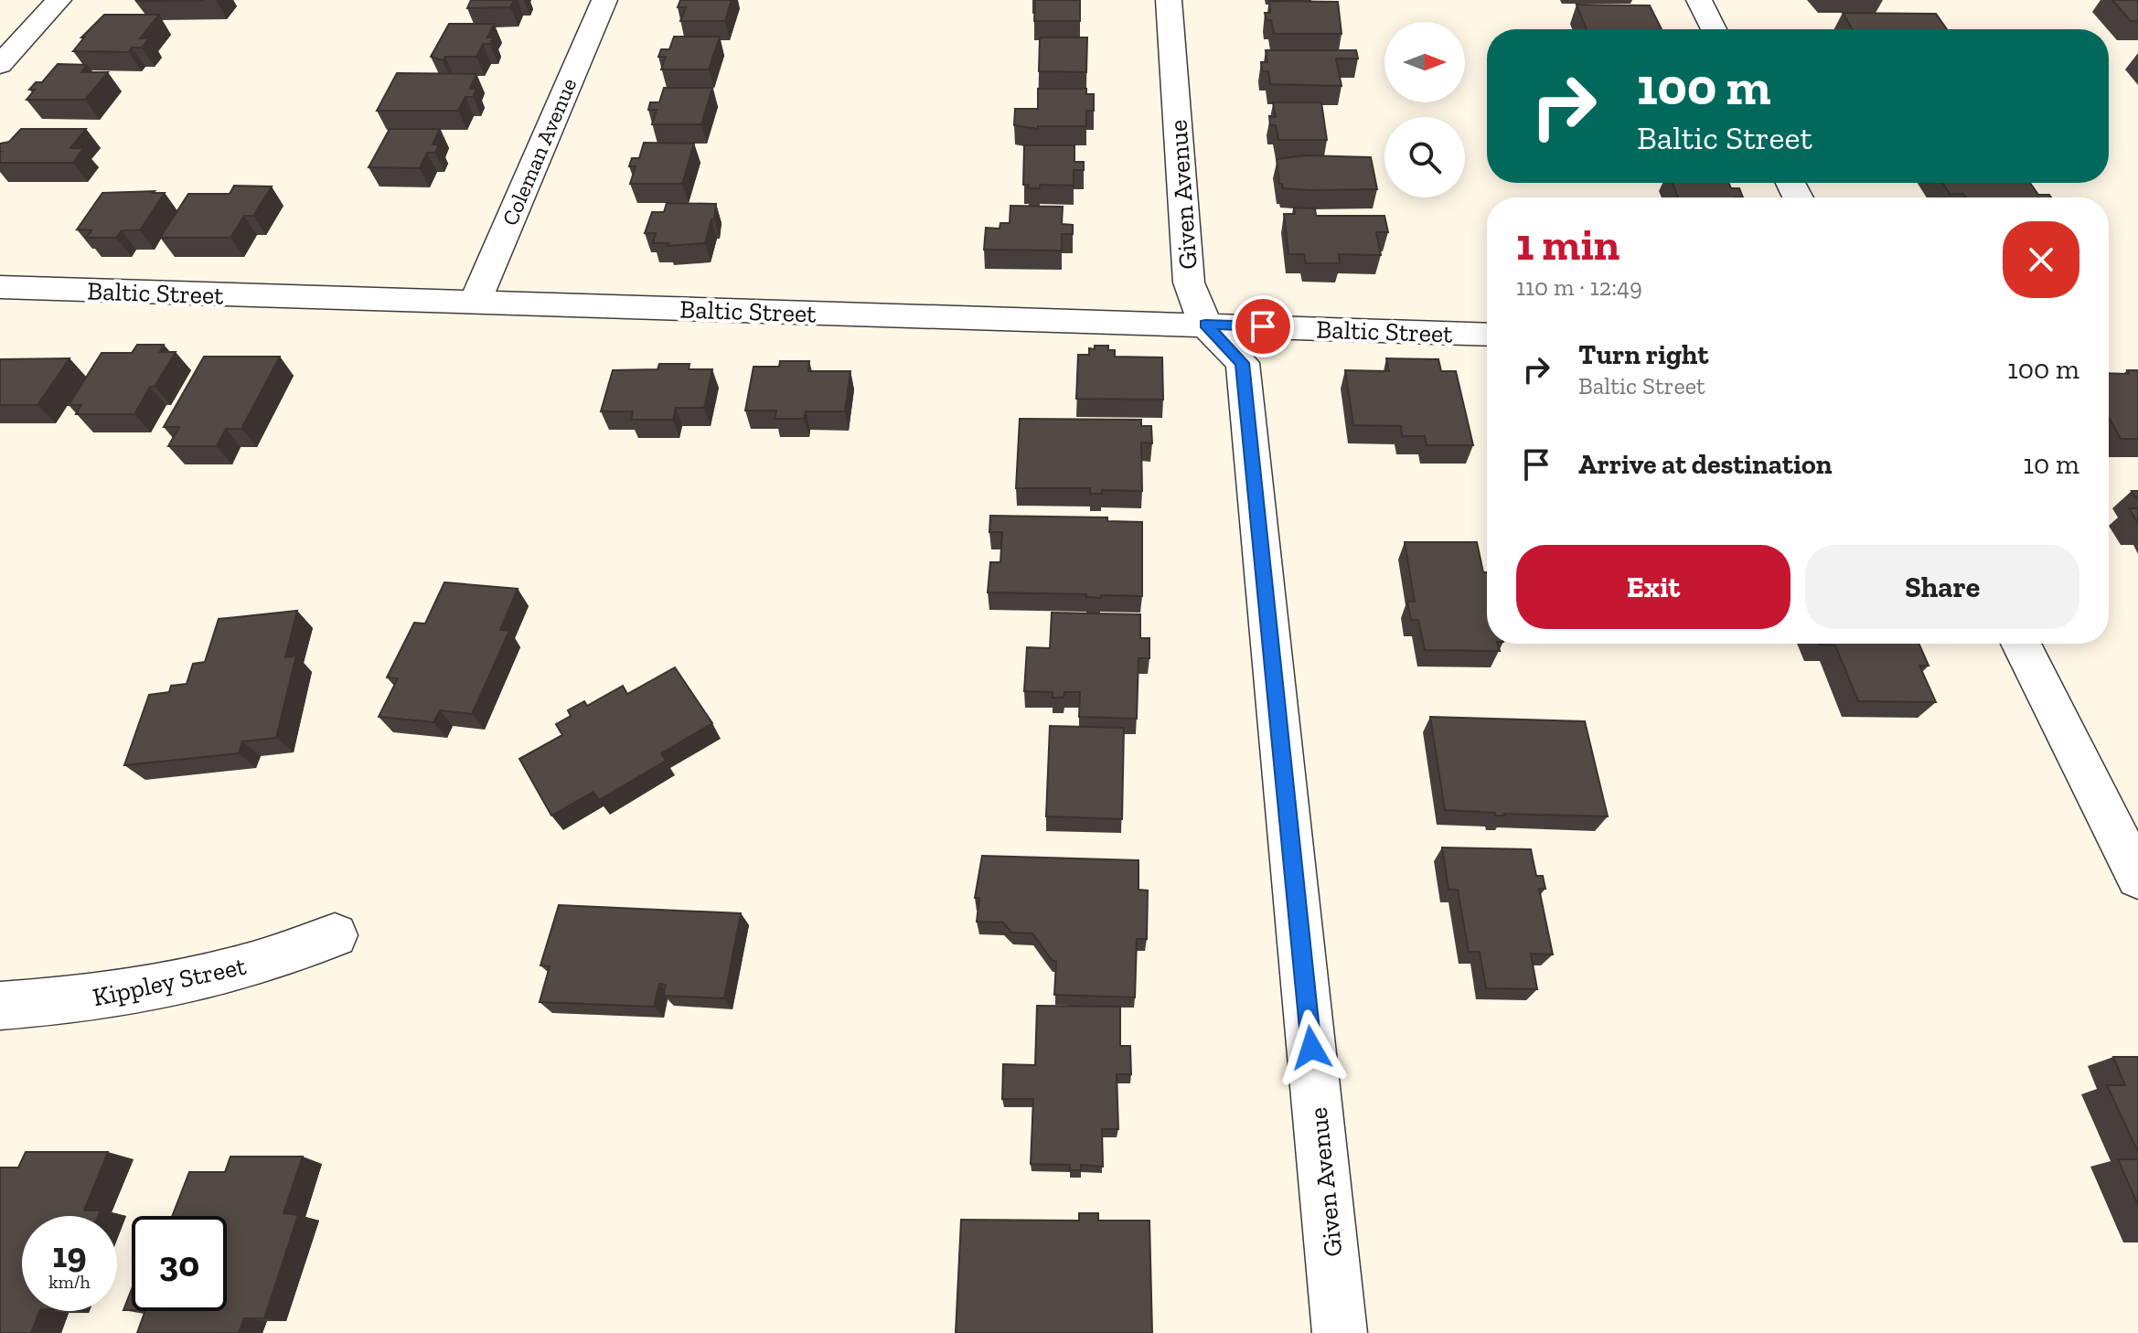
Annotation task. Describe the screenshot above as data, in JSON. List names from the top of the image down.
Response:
{
  "streets": {
    "street": [
      "Coleman Avenue",
      "Given Avenue",
      "Baltic Street",
      "Kippley Street"
    ]
  },
  "crossings": [
    ["Coleman Avenue", "Baltic Street"],
    ["Given Avenue", "Baltic Street"]
  ],
  "north": "right",
  "page": {
    "turn": ["100 m", "Baltic Street"],
    "heading": ["1 min", "110 m · 12:49"],
    "list": [
      {
        "name": "Turn right",
        "note": "Baltic Street",
        "value": "100 m"
      },
      {
        "name": "Arrive at destination",
        "value": "10 m"
      }
    ],
    "buttons": ["Exit", "Share"],
    "speed": "19 km/h",
    "limit": "30"
  }
}
